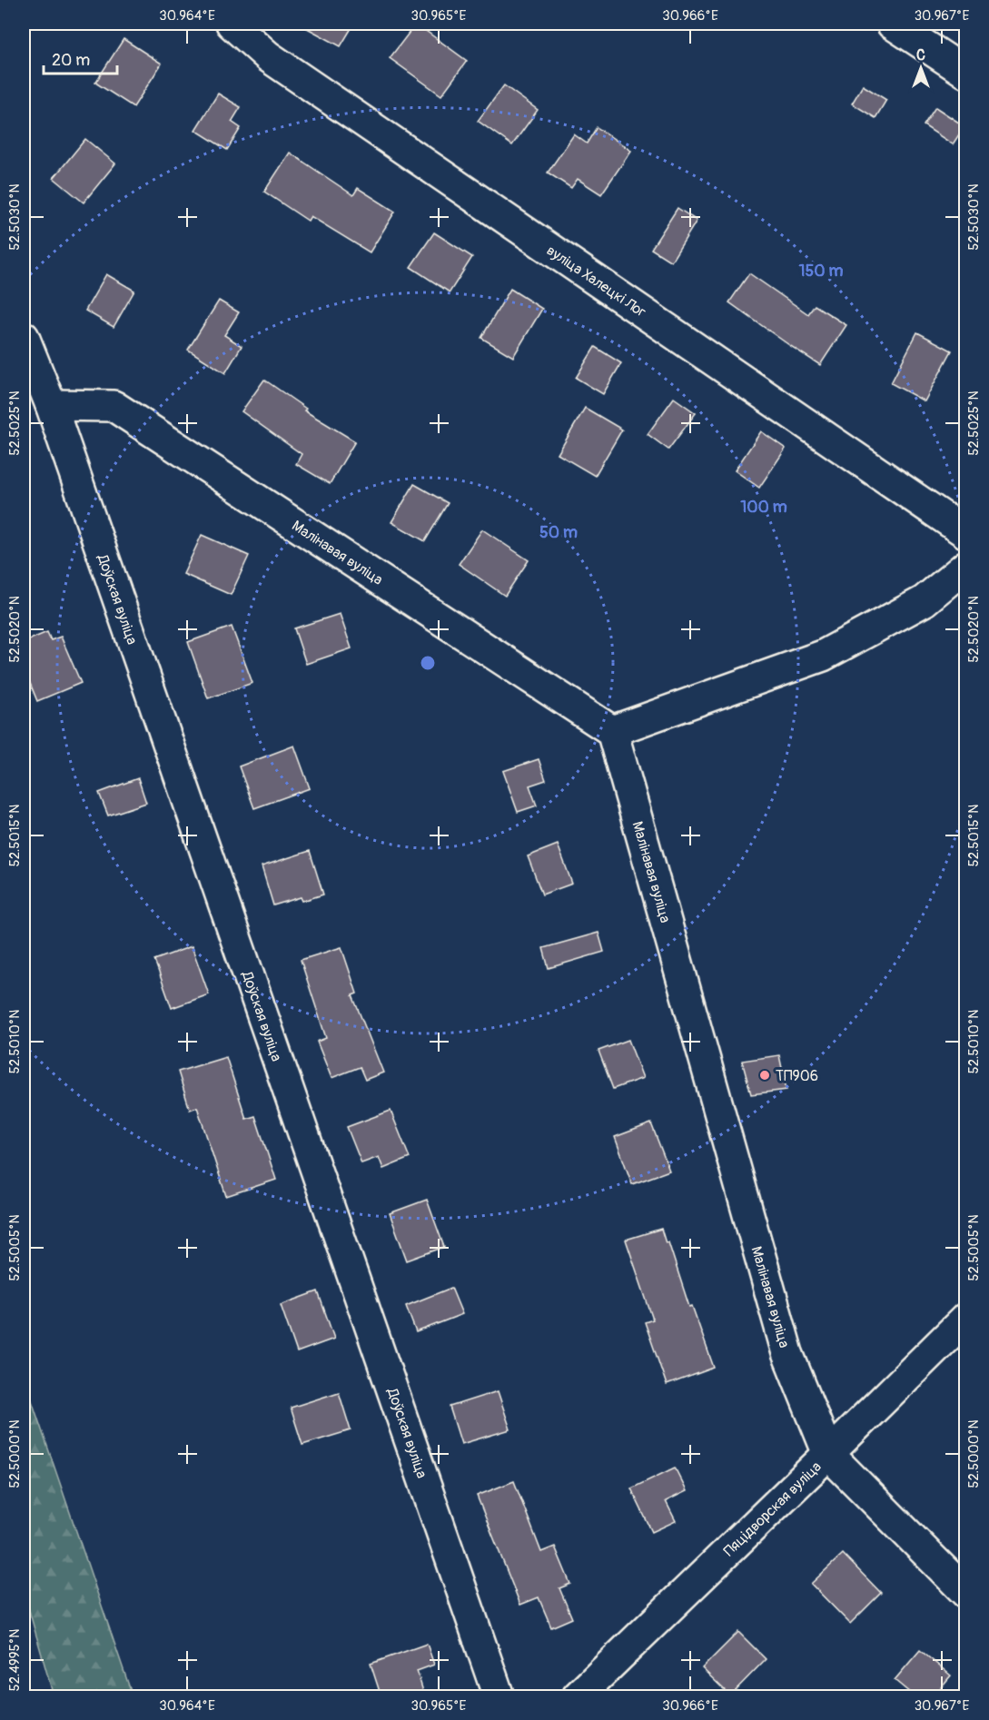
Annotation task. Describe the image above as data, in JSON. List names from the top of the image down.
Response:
{
  "streets": {
    "street": [
      "вуліца Халецкі Лог",
      "Малінавая вуліца",
      "Доўская вуліца",
      "Пяцідворская вуліца"
    ]
  },
  "crossings": [
    ["Малінавая вуліца", "Доўская вуліца"],
    ["Малінавая вуліца", "Пяцідворская вуліца"]
  ],
  "places": ["ТП906"],
  "scale_bar": "20 m",
  "north": "top",
  "coordinates": [
    "30.964°E",
    "30.965°E",
    "30.966°E",
    "30.967°E",
    "52.5030°N",
    "52.5025°N",
    "52.5020°N",
    "52.5015°N",
    "52.5010°N",
    "52.5005°N",
    "52.5000°N",
    "52.4995°N"
  ],
  "rings": ["150 m", "100 m", "50 m"]
}
